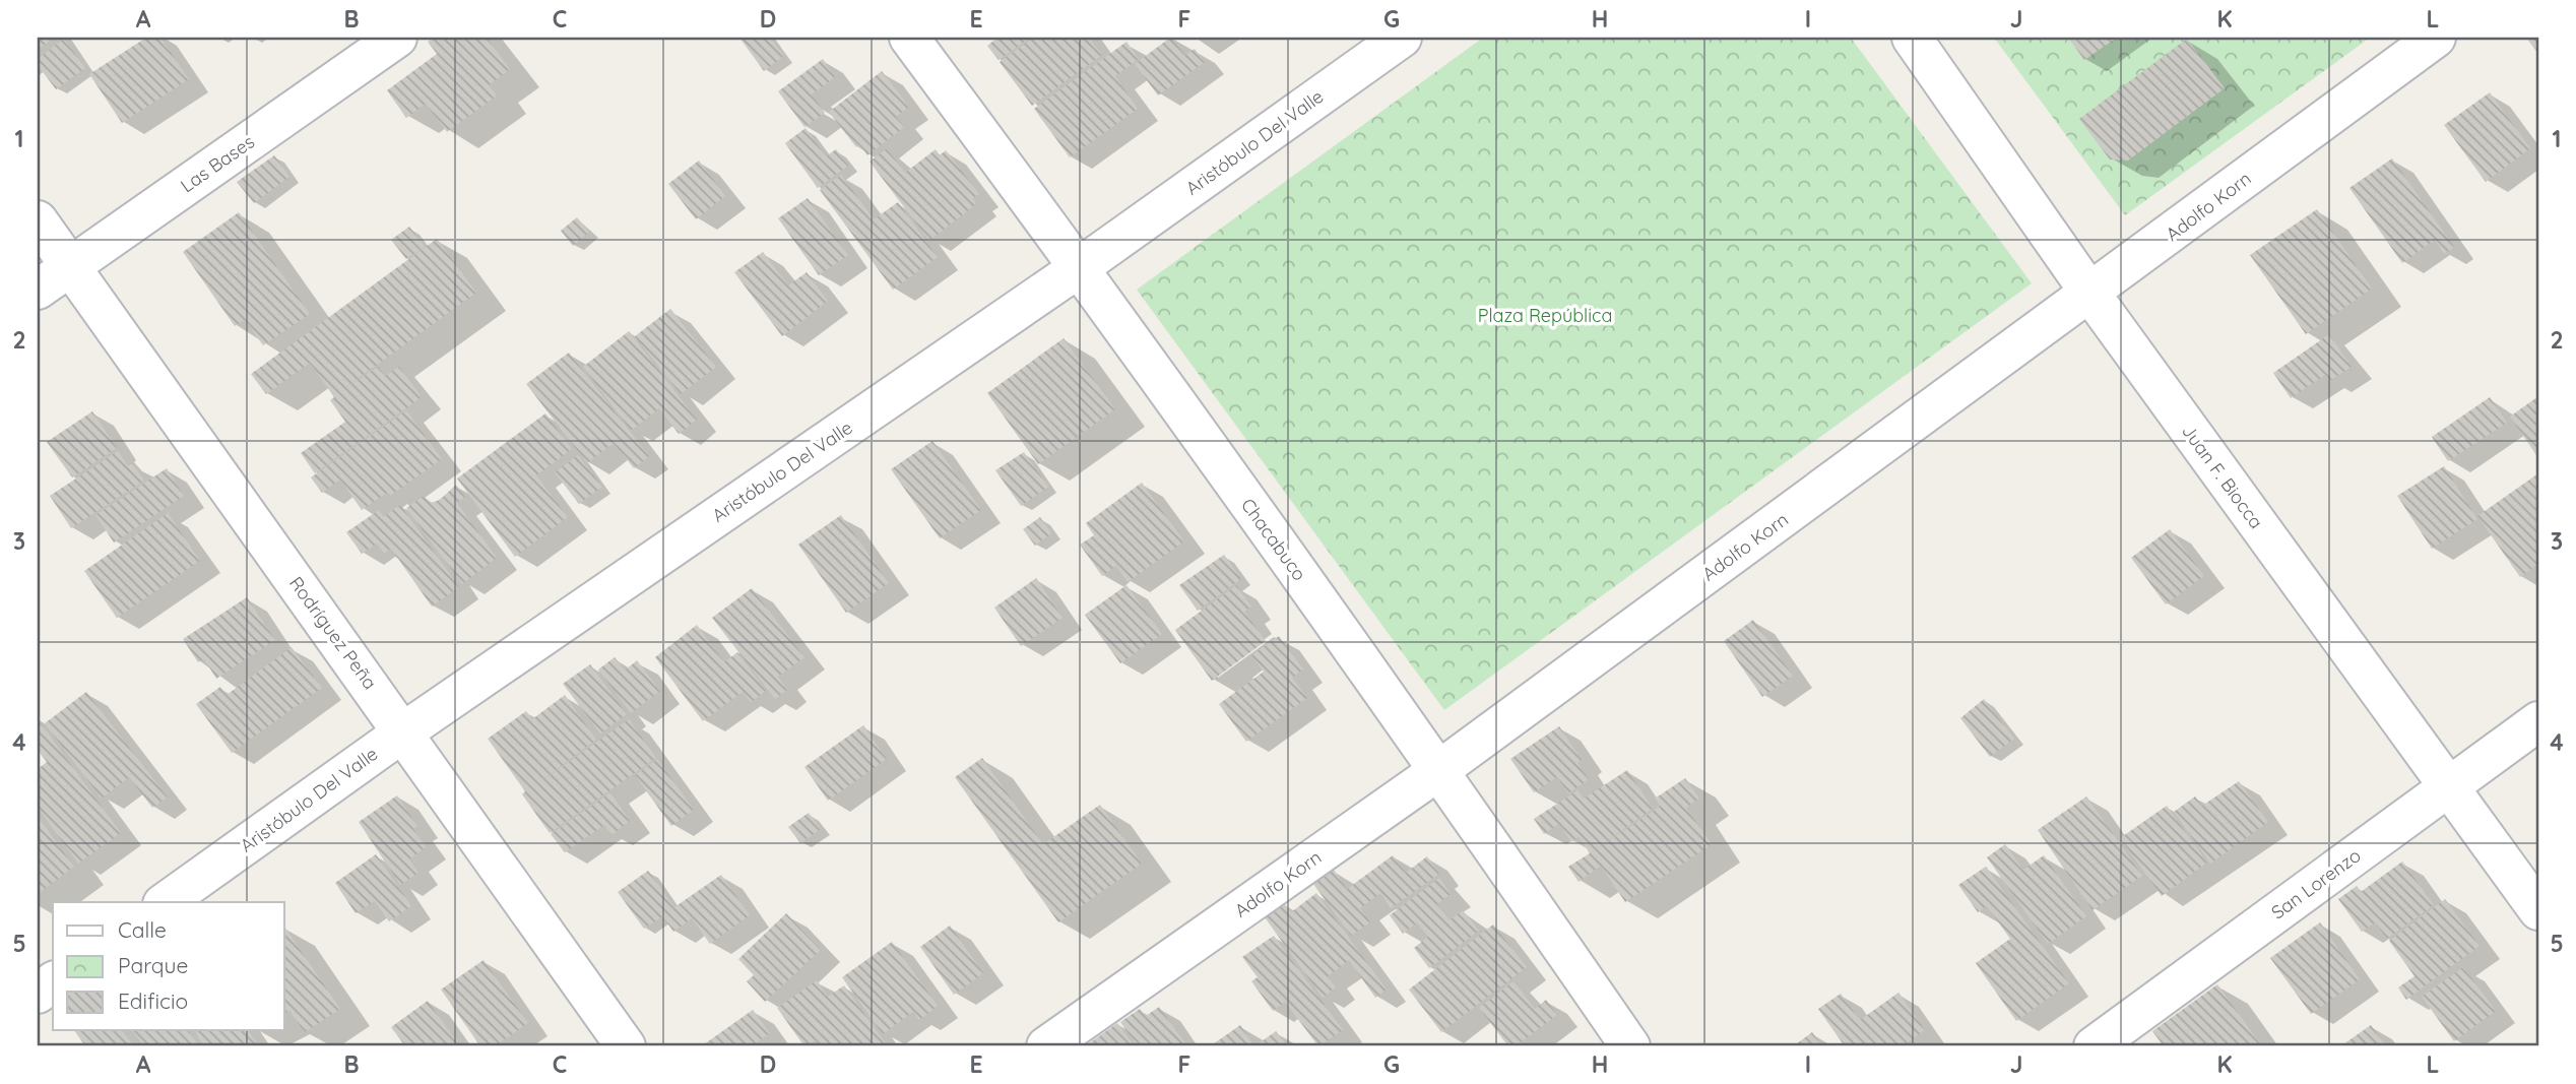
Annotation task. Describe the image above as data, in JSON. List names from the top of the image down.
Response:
{
  "streets": {
    "street": [
      "Aristóbulo Del Valle",
      "Las Bases",
      "Adolfo Korn",
      "Juan F. Biocca",
      "Chacabuco",
      "Rodríguez Peña",
      "San Lorenzo"
    ]
  },
  "crossings": [
    ["Aristóbulo Del Valle", "Chacabuco"],
    ["Aristóbulo Del Valle", "Rodríguez Peña"],
    ["Las Bases", "Rodríguez Peña"],
    ["Adolfo Korn", "Juan F. Biocca"],
    ["Adolfo Korn", "Chacabuco"],
    ["Juan F. Biocca", "San Lorenzo"]
  ],
  "parks": ["Plaza República"],
  "legend": ["Calle", "Parque", "Edificio"],
  "grid": {
    "columns": [
      "A",
      "B",
      "C",
      "D",
      "E",
      "F",
      "G",
      "H",
      "I",
      "J",
      "K",
      "L"
    ],
    "rows": [
      "1",
      "2",
      "3",
      "4",
      "5"
    ]
  }
}
